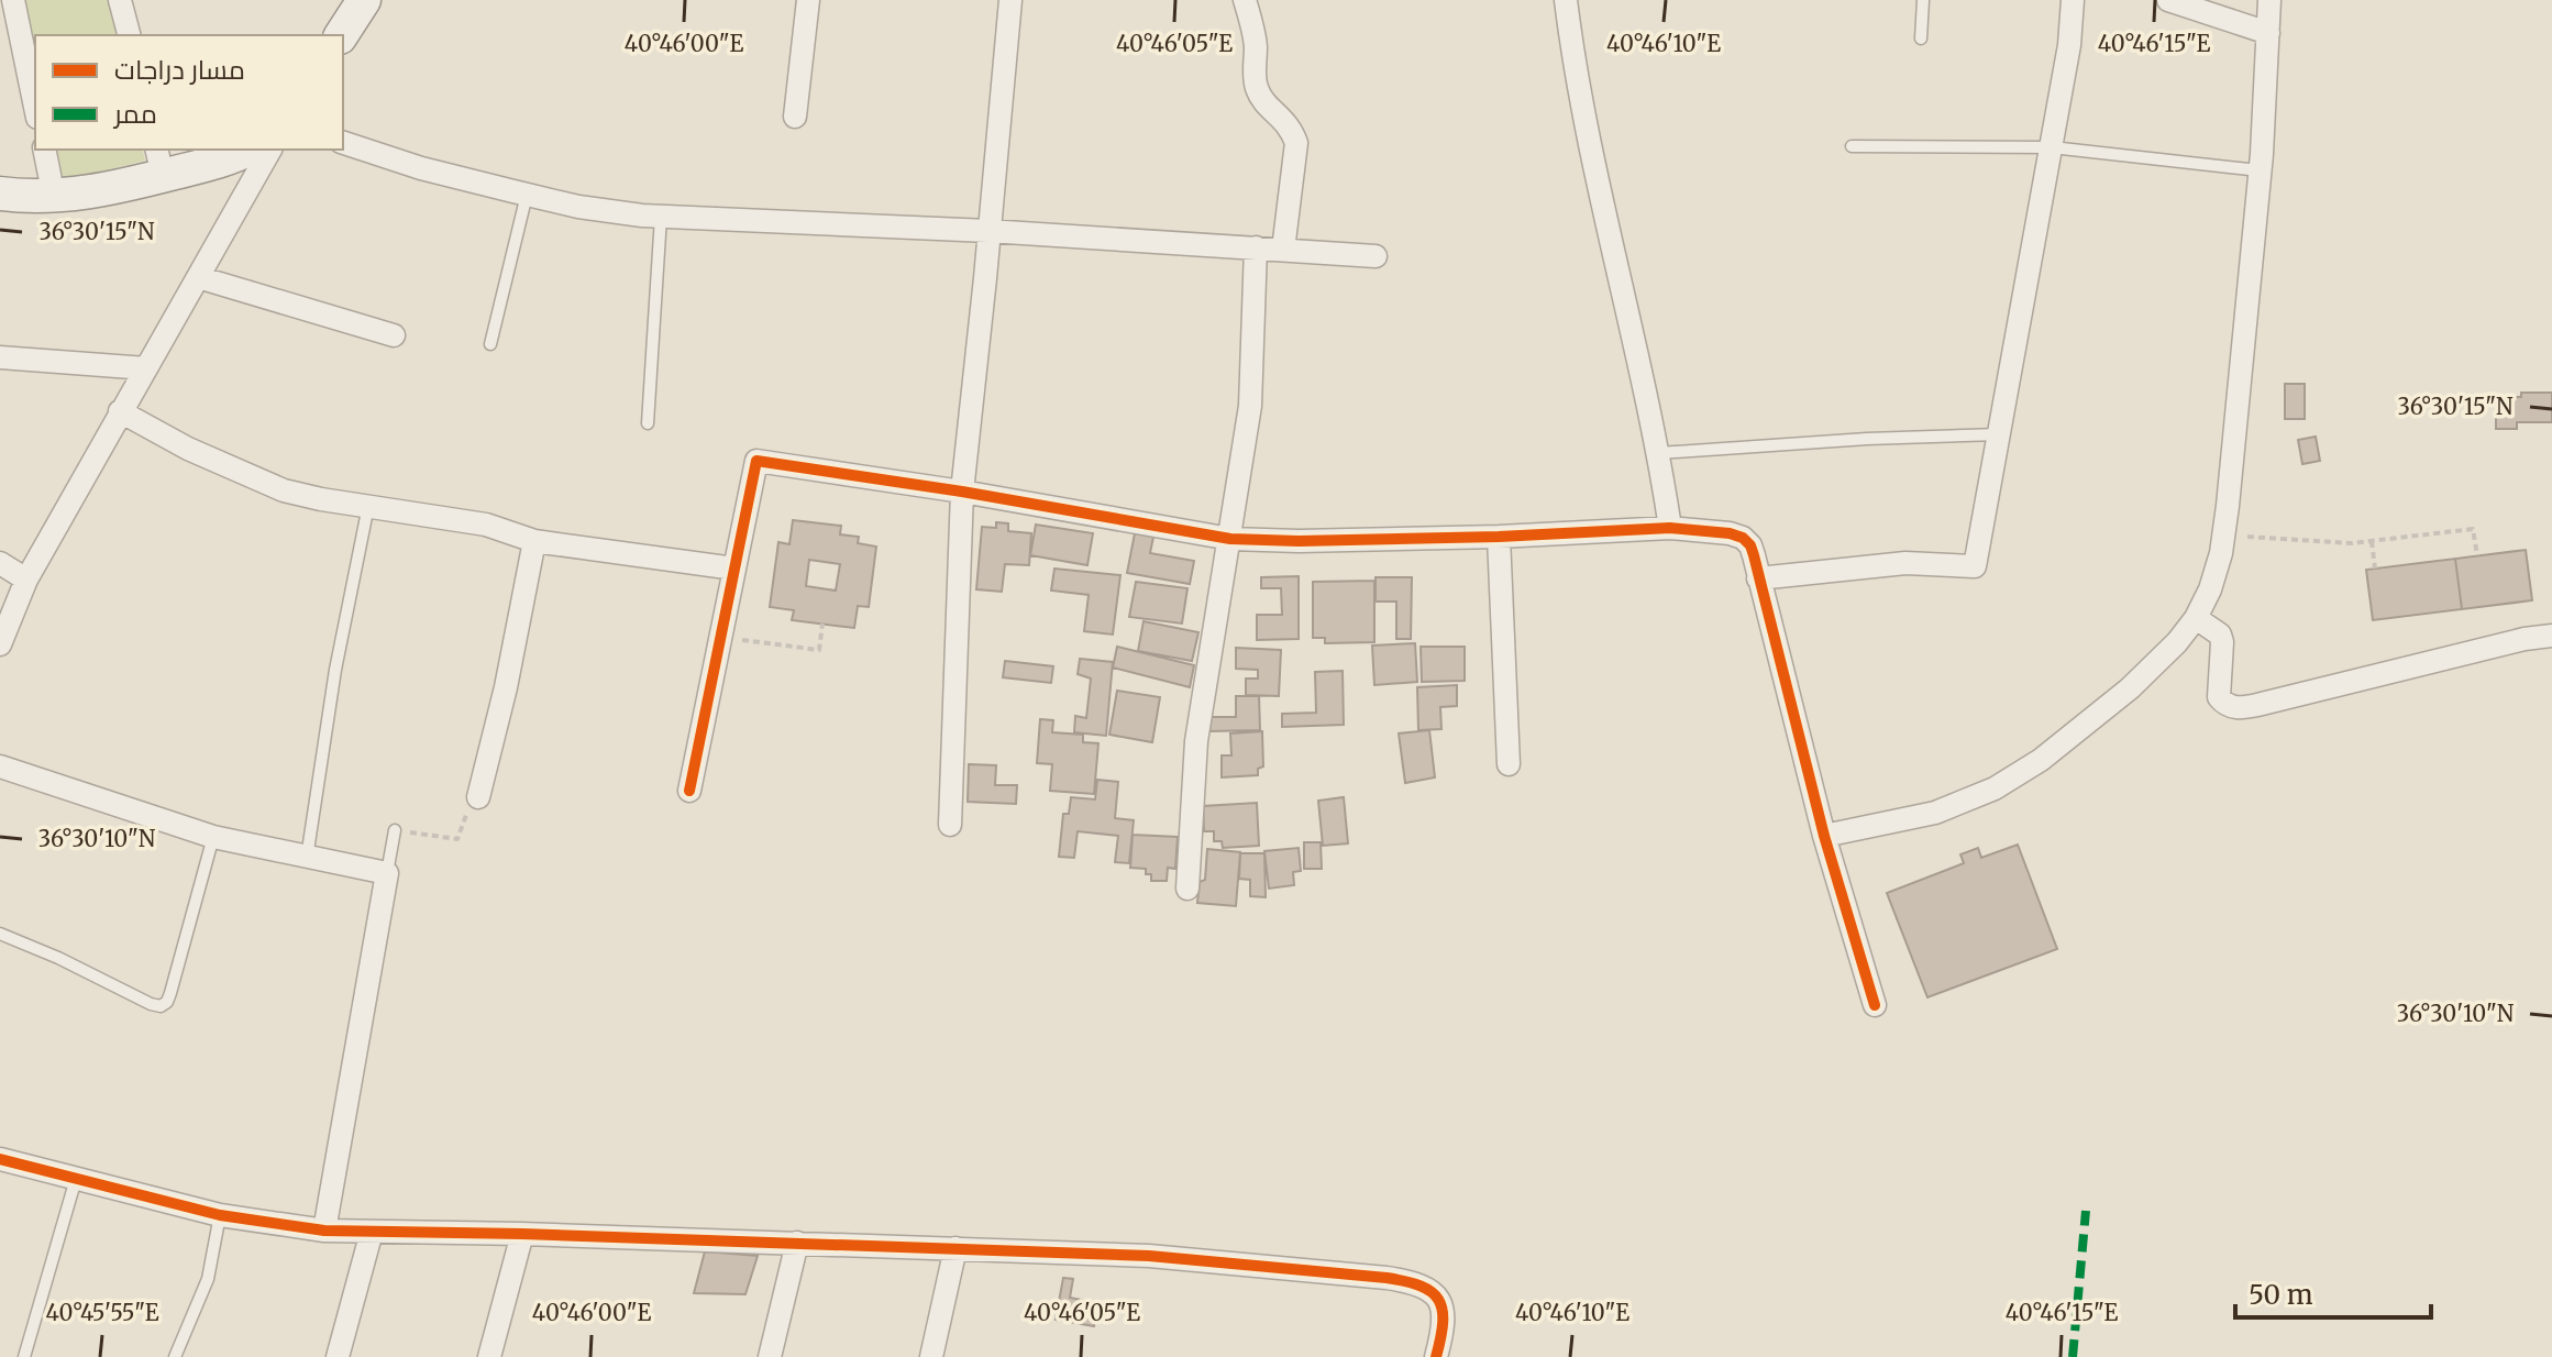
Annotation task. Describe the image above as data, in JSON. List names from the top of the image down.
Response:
{
  "legend": ["مسار دراجات", "ممر"],
  "scale_bar": "50 m",
  "coordinates": [
    "40°46'00\"E",
    "40°46'05\"E",
    "40°46'10\"E",
    "40°46'15\"E",
    "36°30'15\"N",
    "36°30'10\"N",
    "40°45'55\"E"
  ]
}
